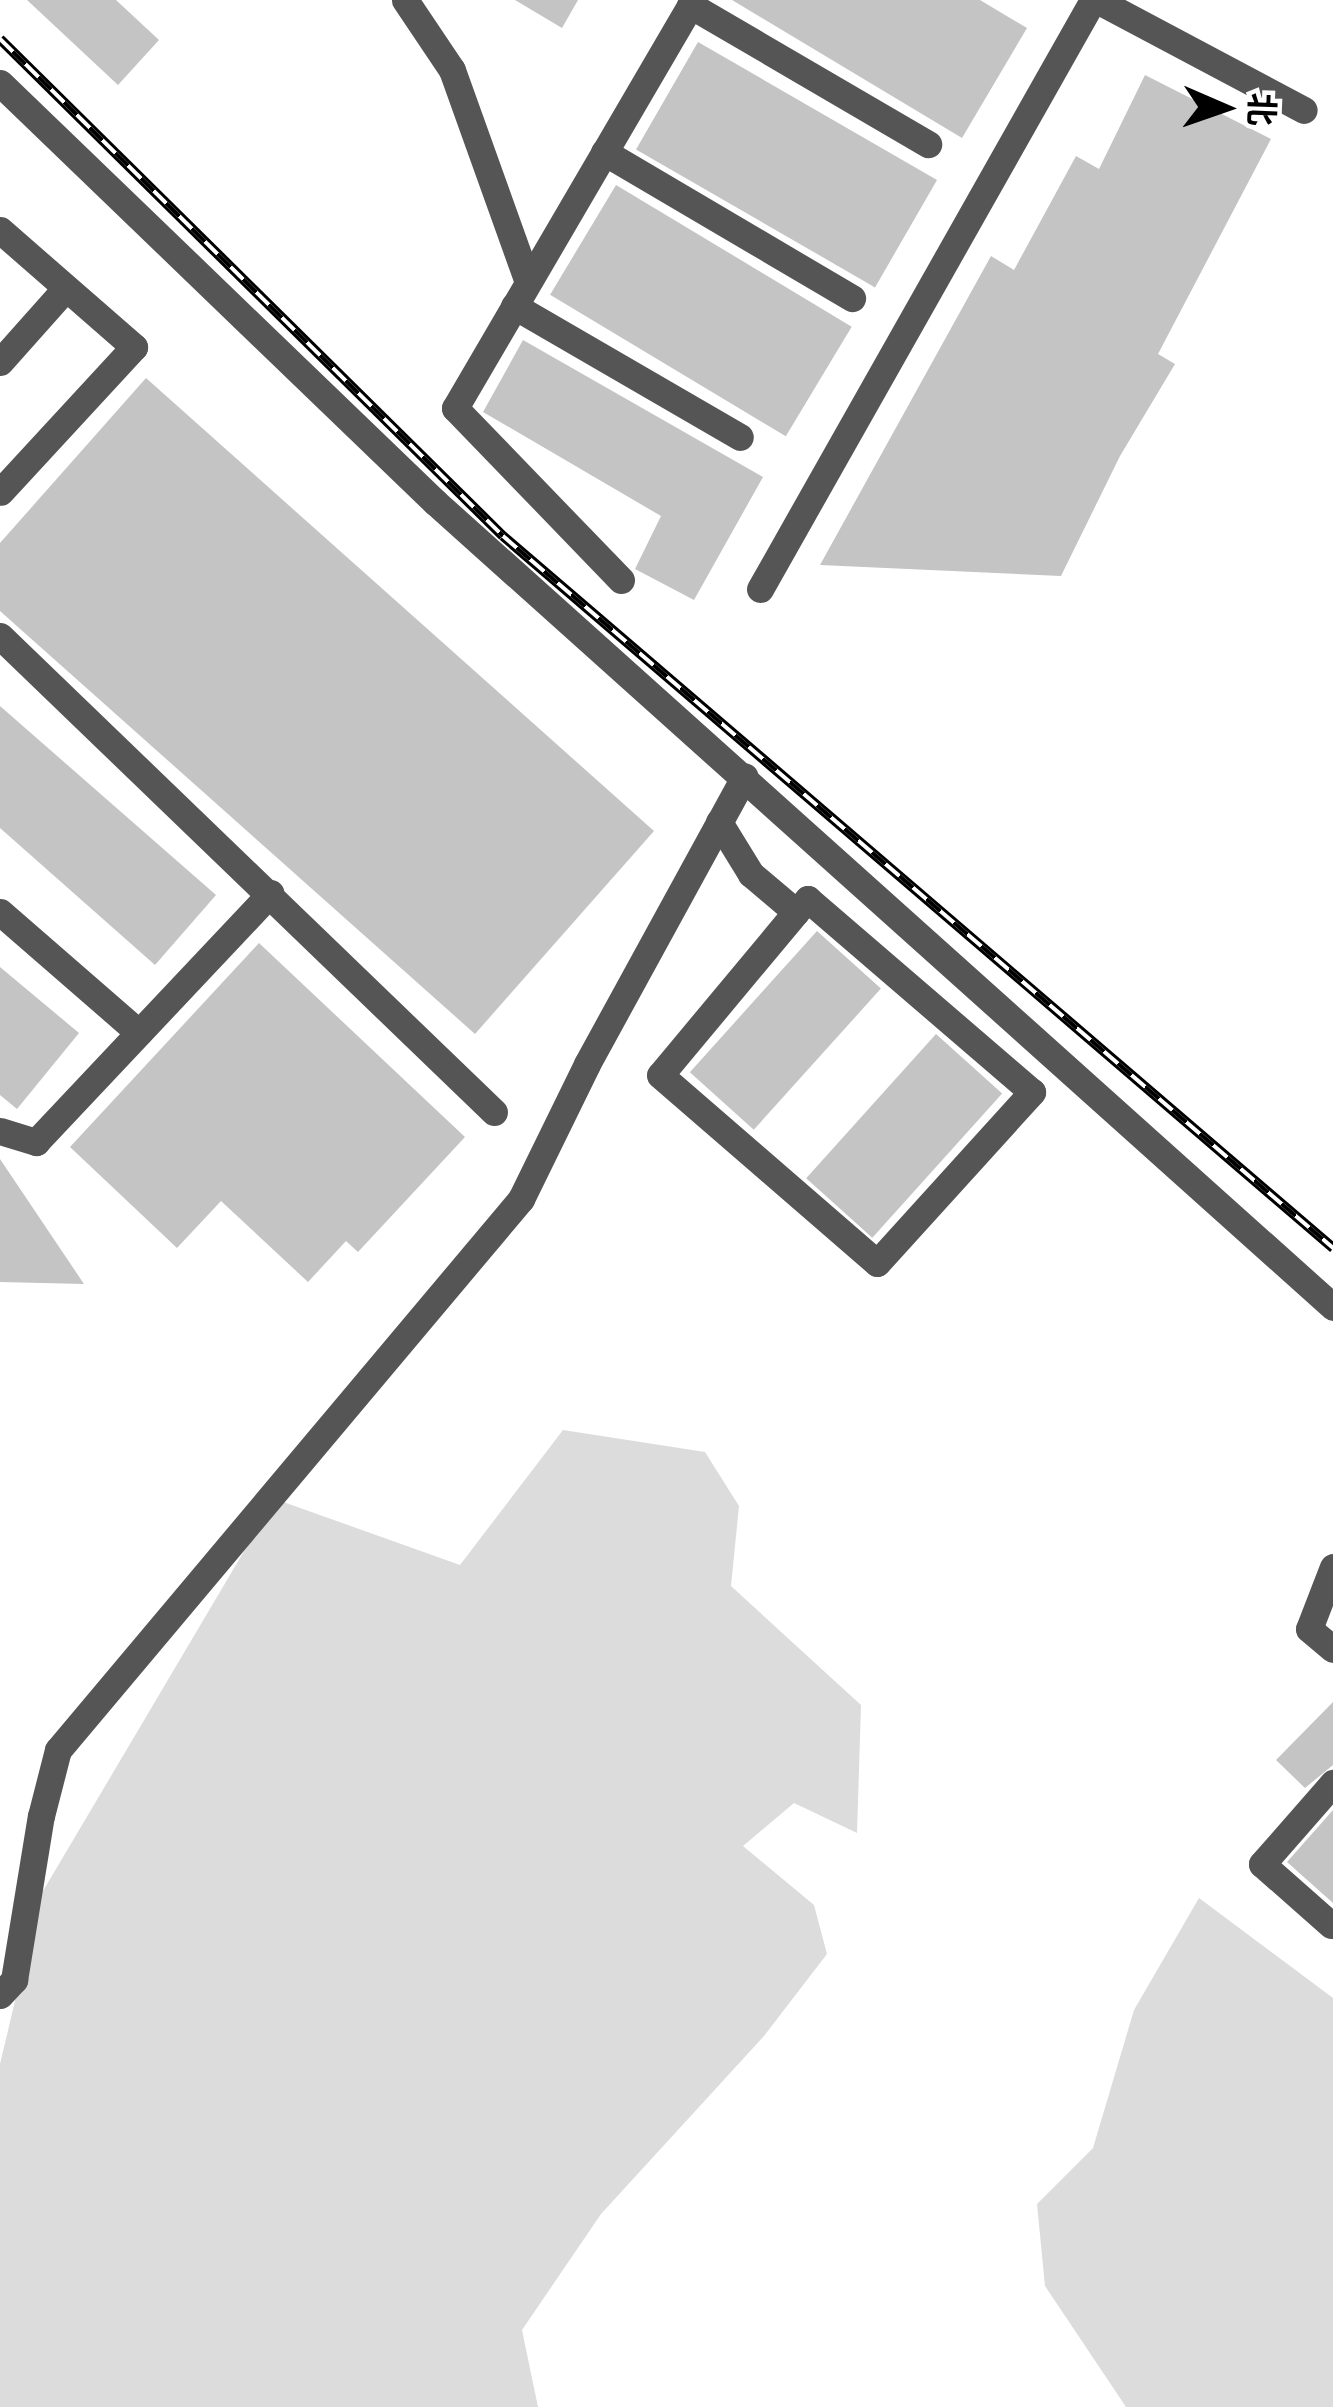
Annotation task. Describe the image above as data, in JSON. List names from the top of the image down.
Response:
{
  "north": "right"
}
